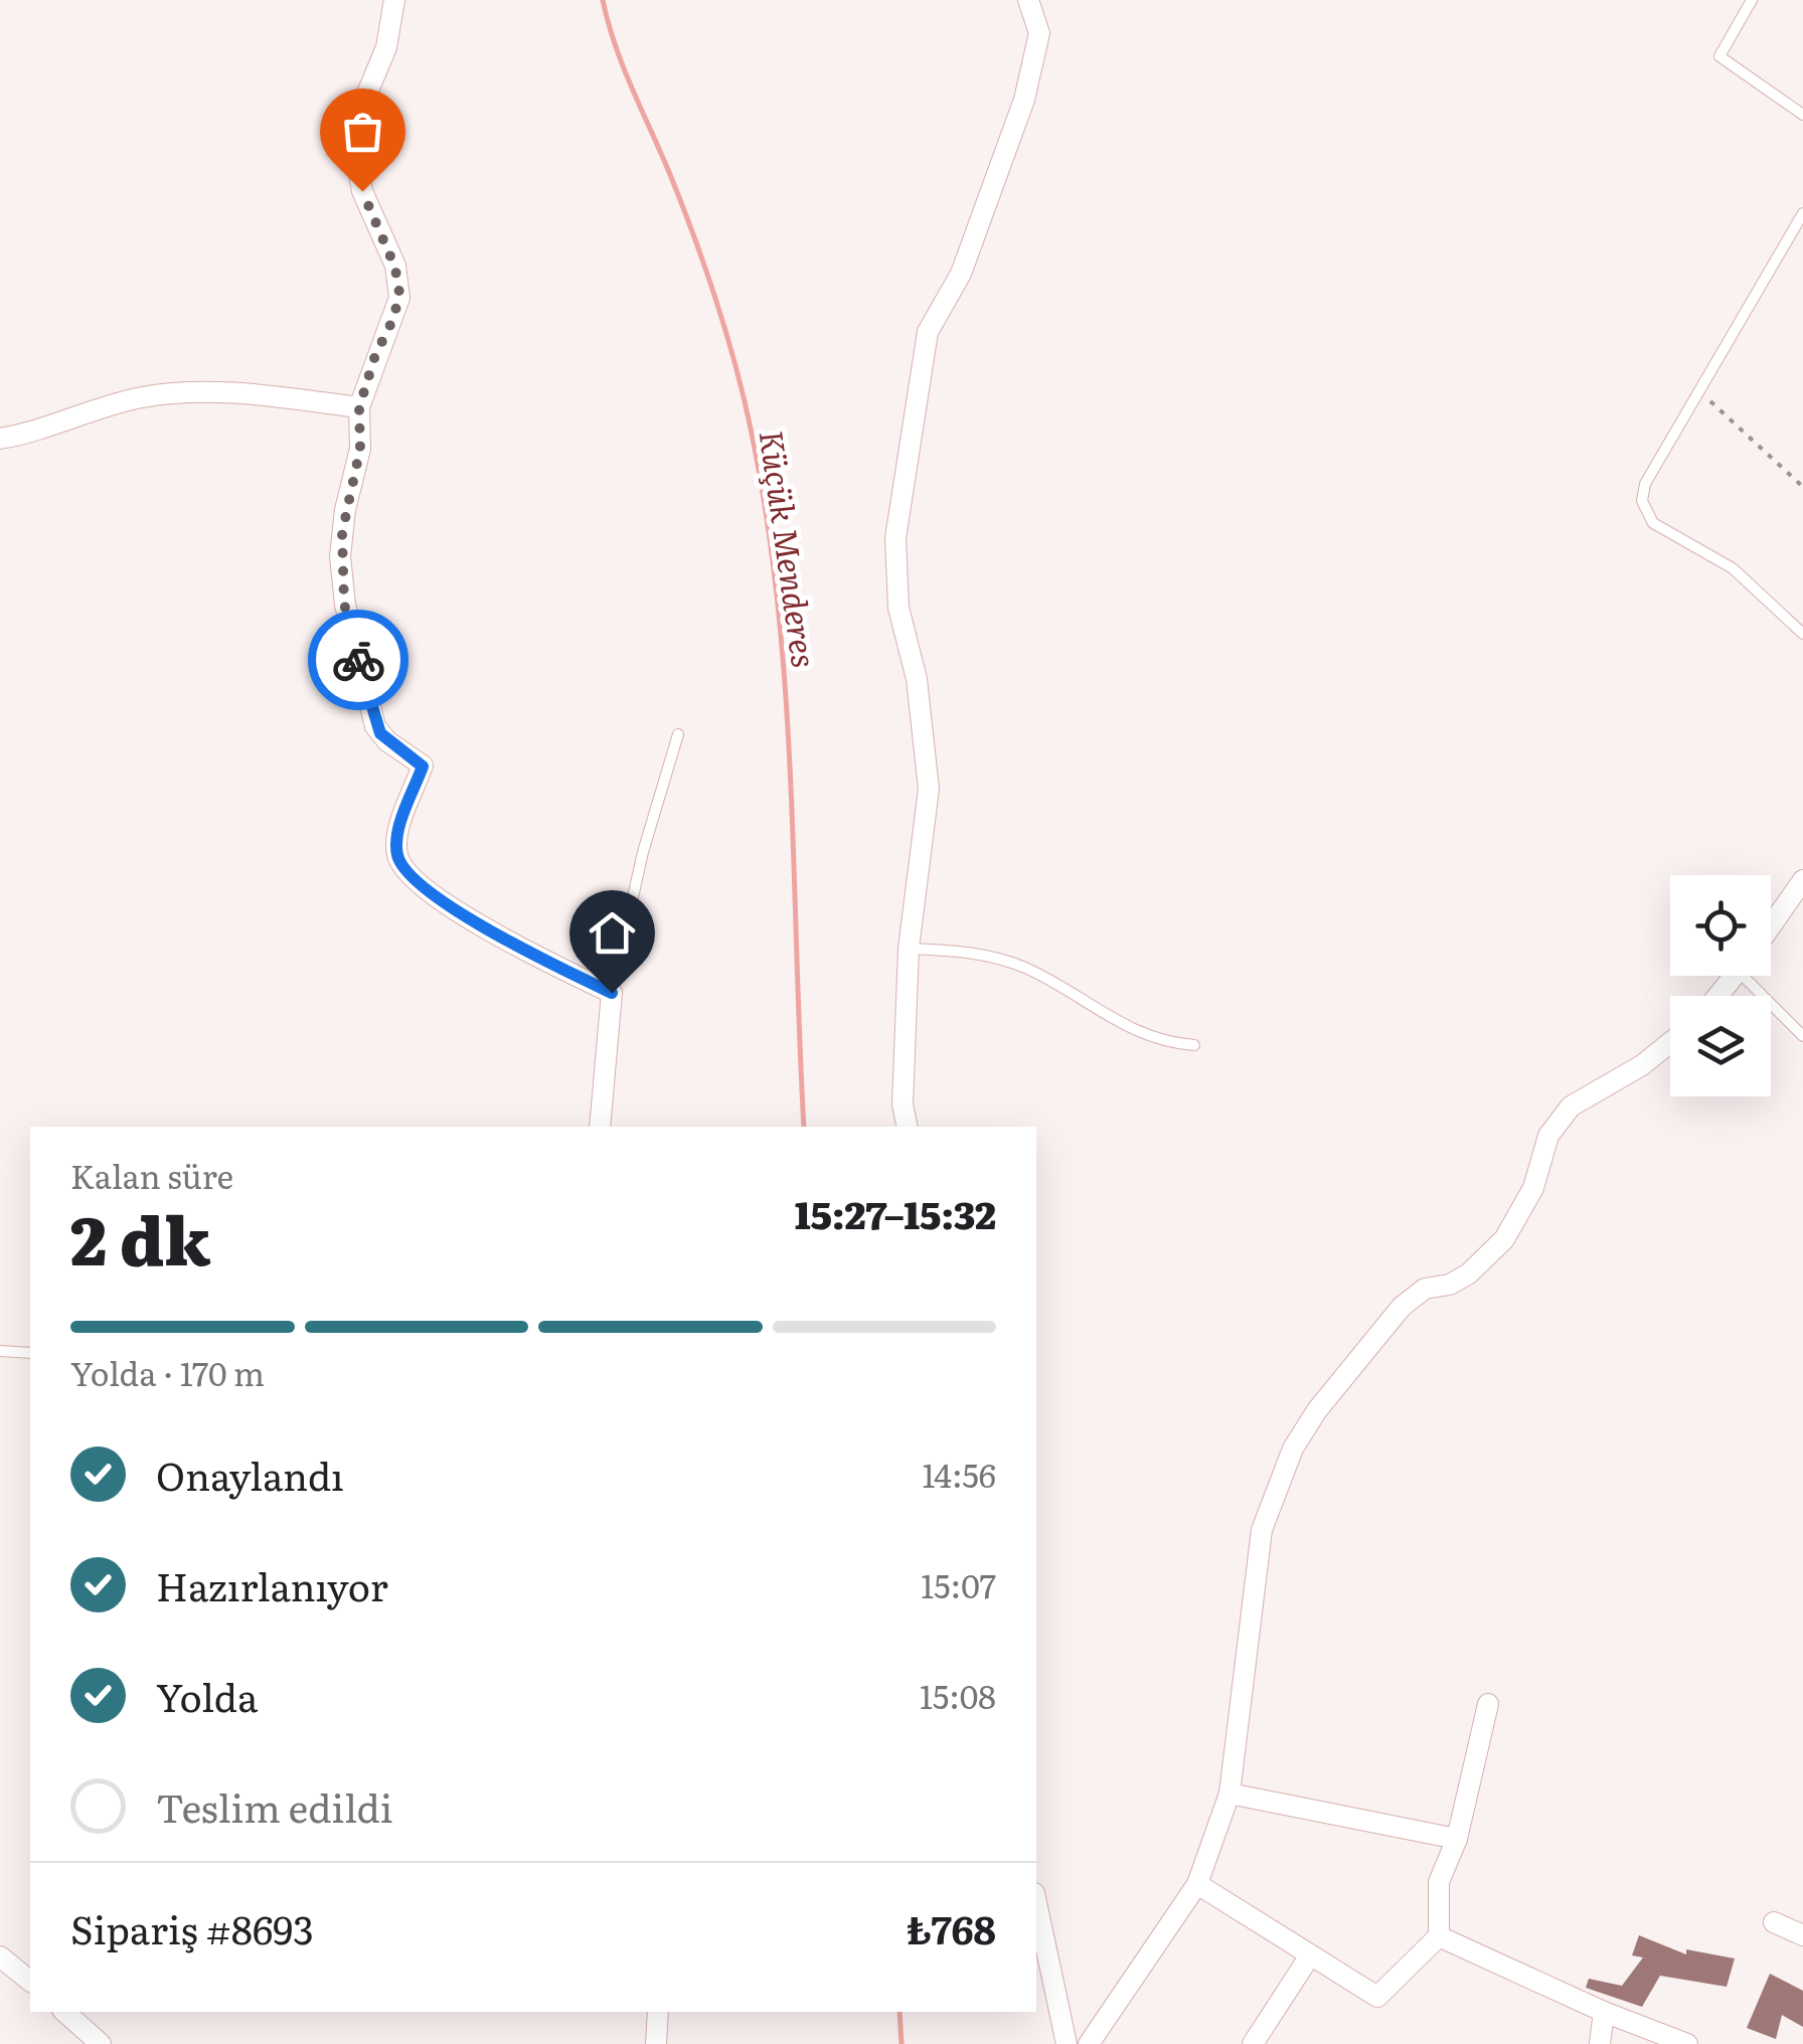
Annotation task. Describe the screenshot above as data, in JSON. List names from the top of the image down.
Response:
{
  "water": ["Küçük Menderes"],
  "page": {
    "heading": ["2 dk", "Kalan süre", "15:27–15:32"],
    "panel": ["Sipariş #8693", "₺768"],
    "bar": "Yolda · 170 m",
    "list": [
      ["Onaylandı", "14:56"],
      ["Hazırlanıyor", "15:07"],
      ["Yolda", "15:08"],
      "Teslim edildi"
    ]
  }
}
